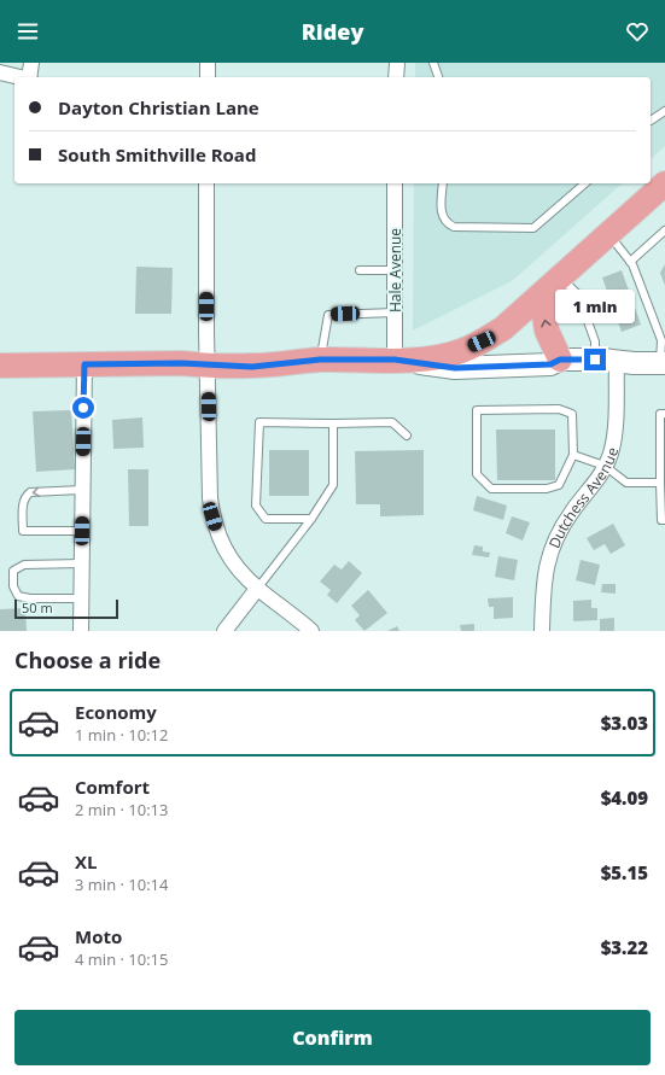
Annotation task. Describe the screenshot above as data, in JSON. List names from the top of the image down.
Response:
{
  "streets": {
    "street": ["Hale Avenue", "Dutchess Avenue"]
  },
  "scale_bar": "50 m",
  "page": {
    "header": "Ridey",
    "banner": ["Dayton Christian Lane", "South Smithville Road"],
    "bubble": "1 min",
    "scale": "50 m",
    "heading": "Choose a ride",
    "list": [
      {
        "name": "Economy",
        "note": "1 min · 10:12",
        "value": "$3.03"
      },
      {
        "name": "Comfort",
        "note": "2 min · 10:13",
        "value": "$4.09"
      },
      {
        "name": "XL",
        "note": "3 min · 10:14",
        "value": "$5.15"
      },
      {
        "name": "Moto",
        "note": "4 min · 10:15",
        "value": "$3.22"
      }
    ],
    "buttons": "Confirm"
  }
}
